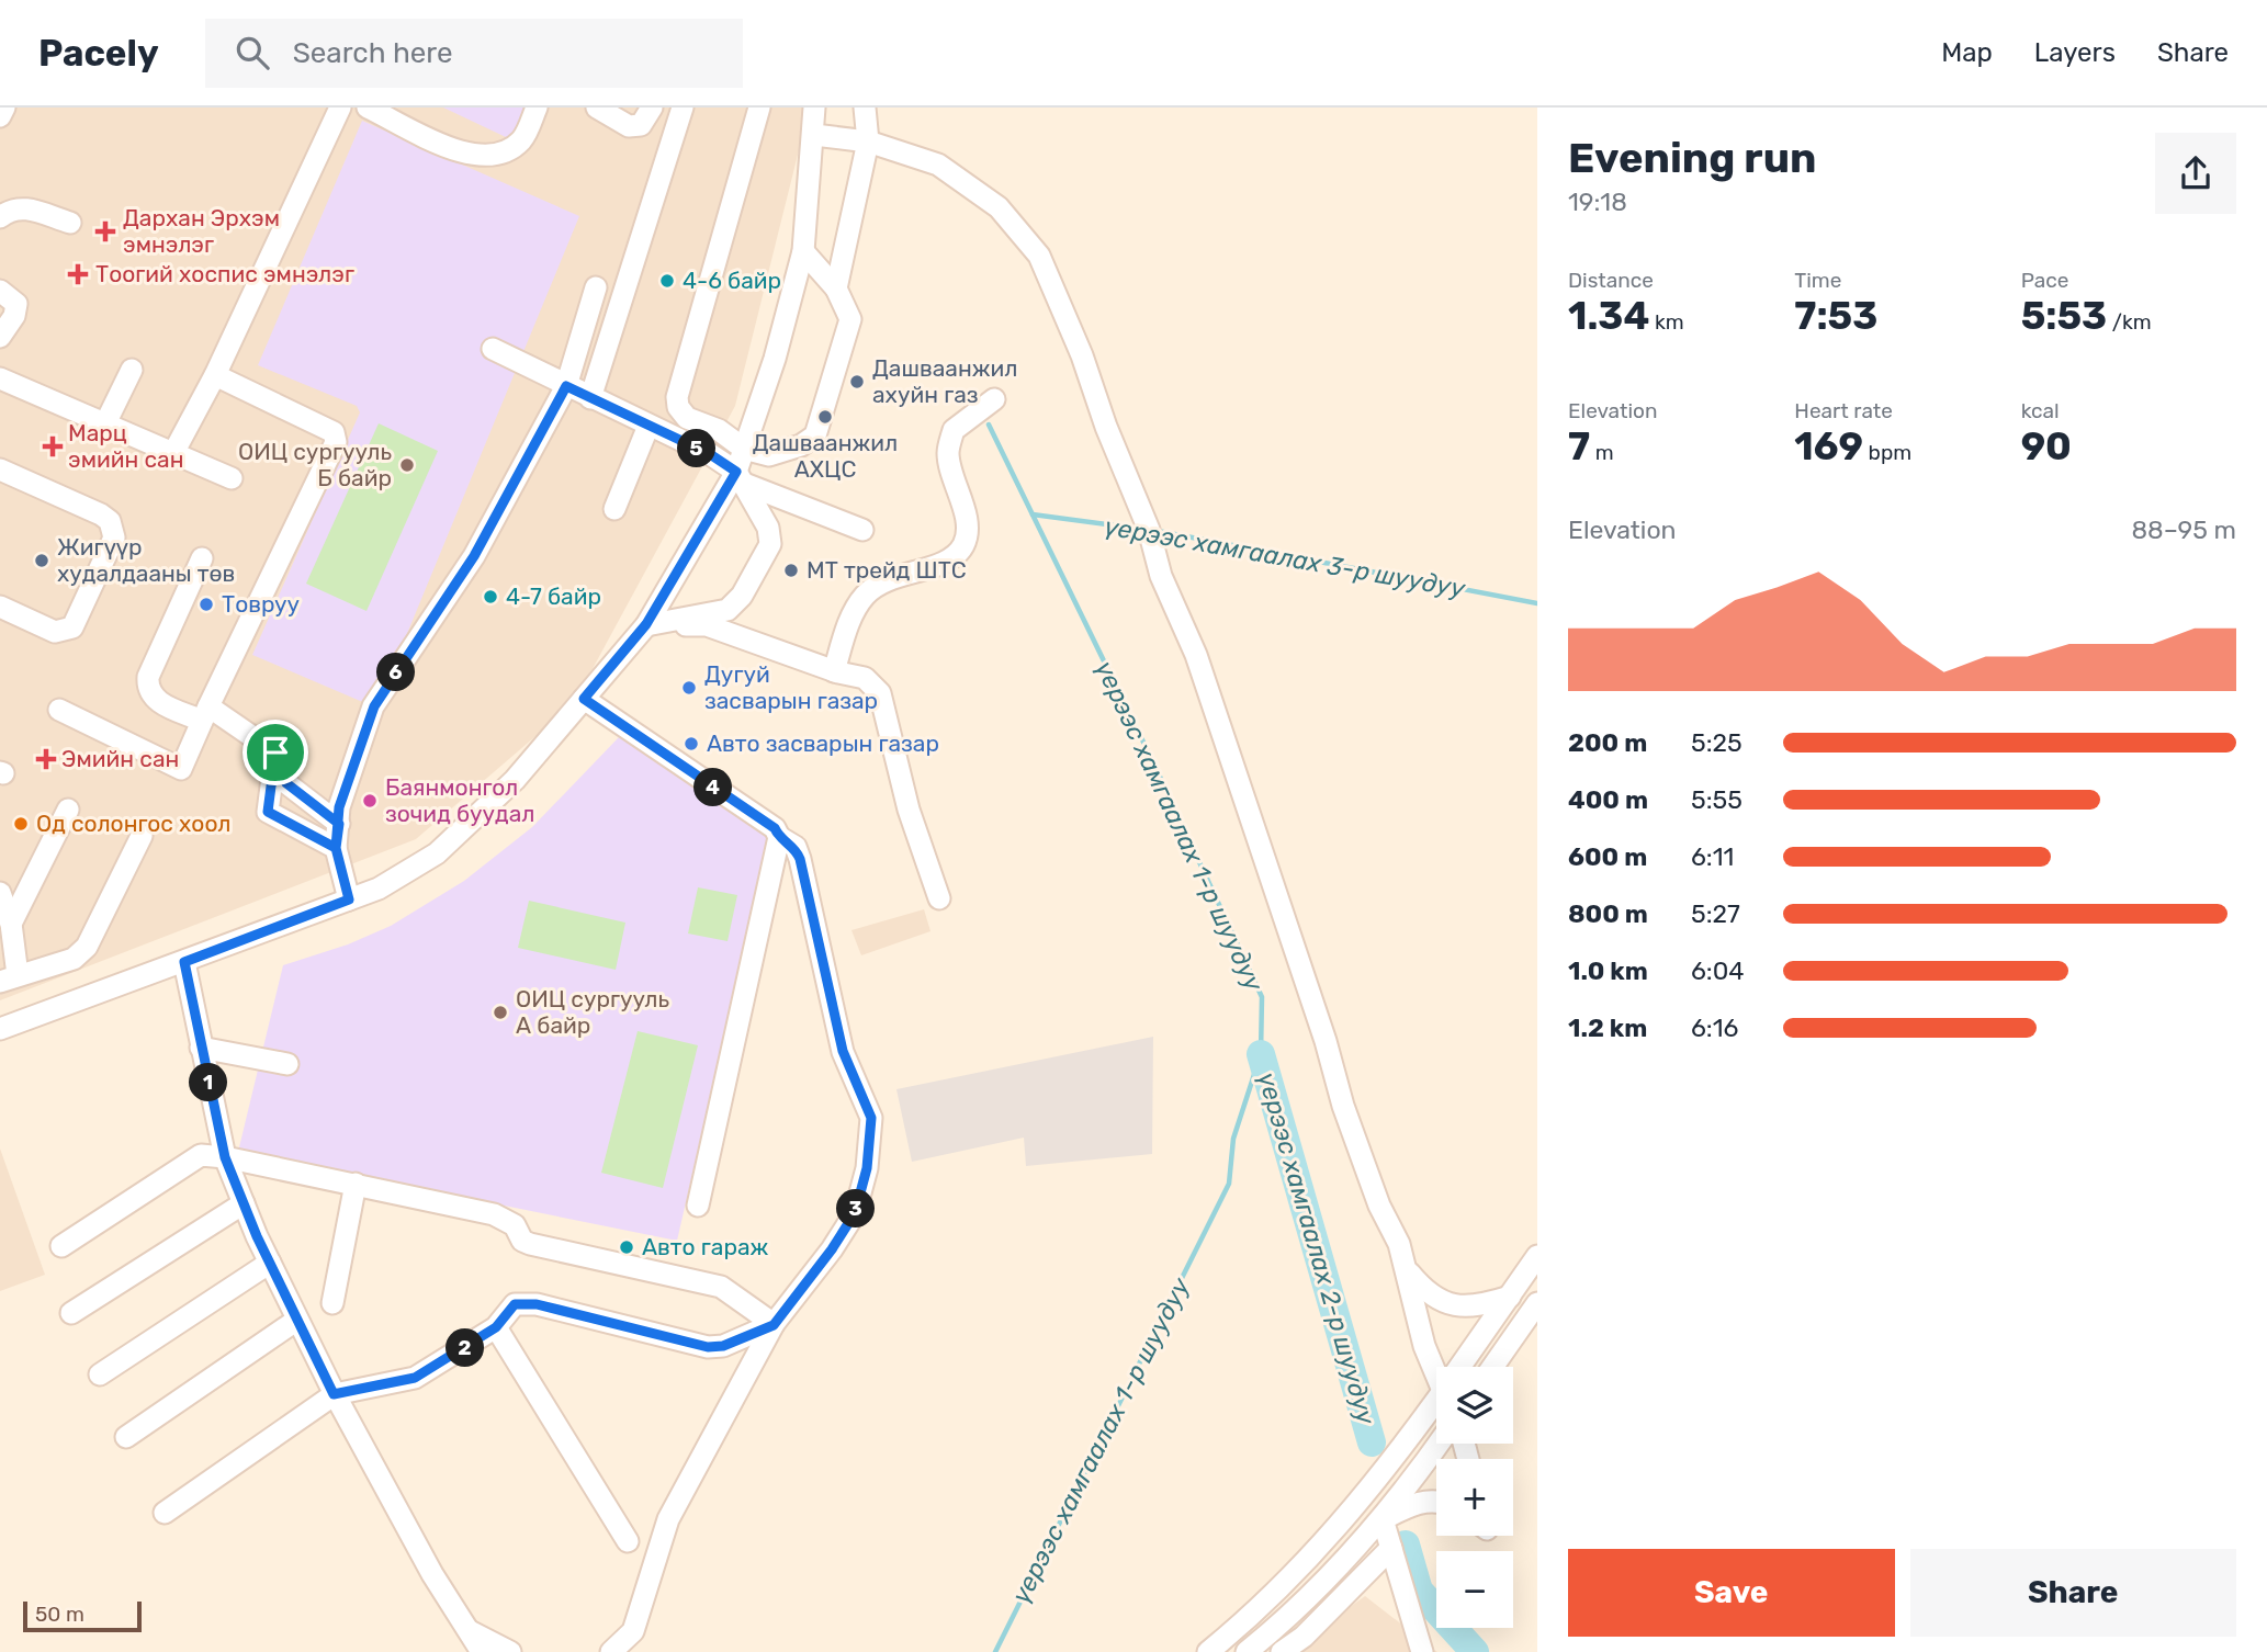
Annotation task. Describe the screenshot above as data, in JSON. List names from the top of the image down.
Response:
{
  "water": ["үерээс хамгаалах 3-р шуудуу", "үерээс хамгаалах 1-р шуудуу", "үерээс хамгаалах 2-р шуудуу"],
  "places": {
    "health": [
      "Дархан Эрхэм эмнэлэг",
      "Тоогий хоспис эмнэлэг",
      "Марц эмийн сан",
      "Эмийн сан"
    ],
    "other": [
      "4-6 байр",
      "Дашваанжил ахуйн газ",
      "Дашваанжил АХЦС",
      "ОИЦ сургууль Б байр",
      "Жигүүр худалдааны төв",
      "МТ трейд ШТС",
      "4-7 байр",
      "Товруу",
      "Дугуй засварын газар",
      "Авто засварын газар",
      "Баянмонгол зочид буудал",
      "Од солонгос хоол",
      "ОИЦ сургууль А байр",
      "Авто гараж"
    ]
  },
  "scale_bar": "50 m",
  "page": {
    "header": "Pacely",
    "search": "Search here",
    "nav": ["Map", "Layers", "Share"],
    "heading": ["Evening run", "19:18"],
    "stats": [
      ["Distance", "1.34 km"],
      ["Time", "7:53"],
      ["Pace", "5:53 /km"],
      ["Elevation", "7 m"],
      ["Heart rate", "169 bpm"],
      ["kcal", "90"]
    ],
    "pins": [
      "5",
      "6",
      "4",
      "1",
      "3",
      "2"
    ],
    "chart": ["Elevation", "88–95 m"],
    "list": [
      {
        "name": "200 m",
        "note": "5:25"
      },
      {
        "name": "400 m",
        "note": "5:55"
      },
      {
        "name": "600 m",
        "note": "6:11"
      },
      {
        "name": "800 m",
        "note": "5:27"
      },
      {
        "name": "1.0 km",
        "note": "6:04"
      },
      {
        "name": "1.2 km",
        "note": "6:16"
      }
    ],
    "map_buttons": ["+", "−"],
    "buttons": ["Save", "Share"],
    "scale": "50 m"
  }
}
